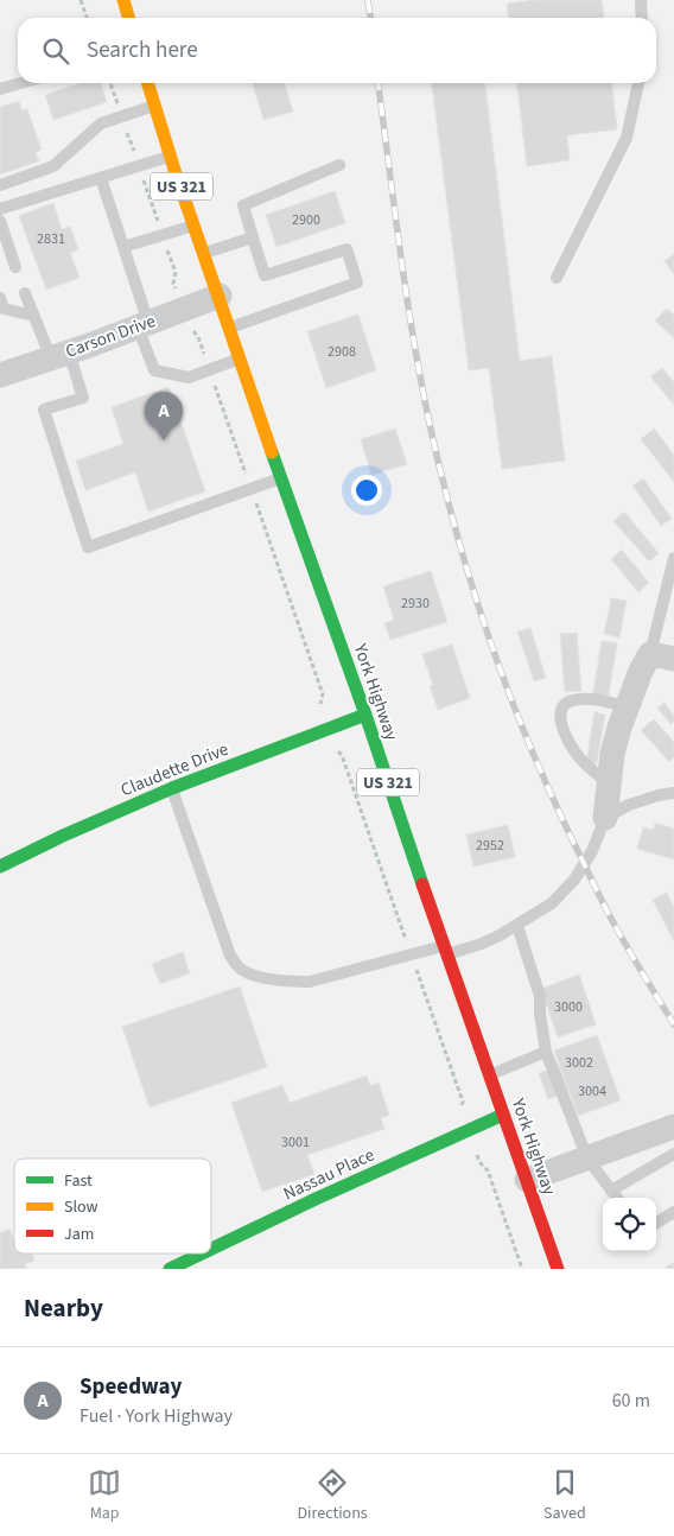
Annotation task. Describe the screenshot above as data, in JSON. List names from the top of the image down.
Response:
{
  "streets": {
    "main road": [
      "US 321",
      "York Highway",
      "Claudette Drive",
      "Nassau Place"
    ],
    "street": ["Carson Drive"]
  },
  "crossings": [
    ["US 321", "Carson Drive"],
    ["US 321", "York Highway"],
    ["Carson Drive", "York Highway"],
    ["York Highway", "Claudette Drive"],
    ["York Highway", "Nassau Place"]
  ],
  "house_numbers": [
    "2900",
    "2831",
    "2908",
    "2930",
    "2952",
    "3000",
    "3002",
    "3004",
    "3001"
  ],
  "legend": ["Fast", "Slow", "Jam"],
  "page": {
    "search": "Search here",
    "pins": "A",
    "heading": "Nearby",
    "list": [
      {
        "mark": "A",
        "name": "Speedway",
        "note": "Fuel · York Highway",
        "value": "60 m"
      }
    ],
    "nav": ["Map", "Directions", "Saved"]
  }
}
